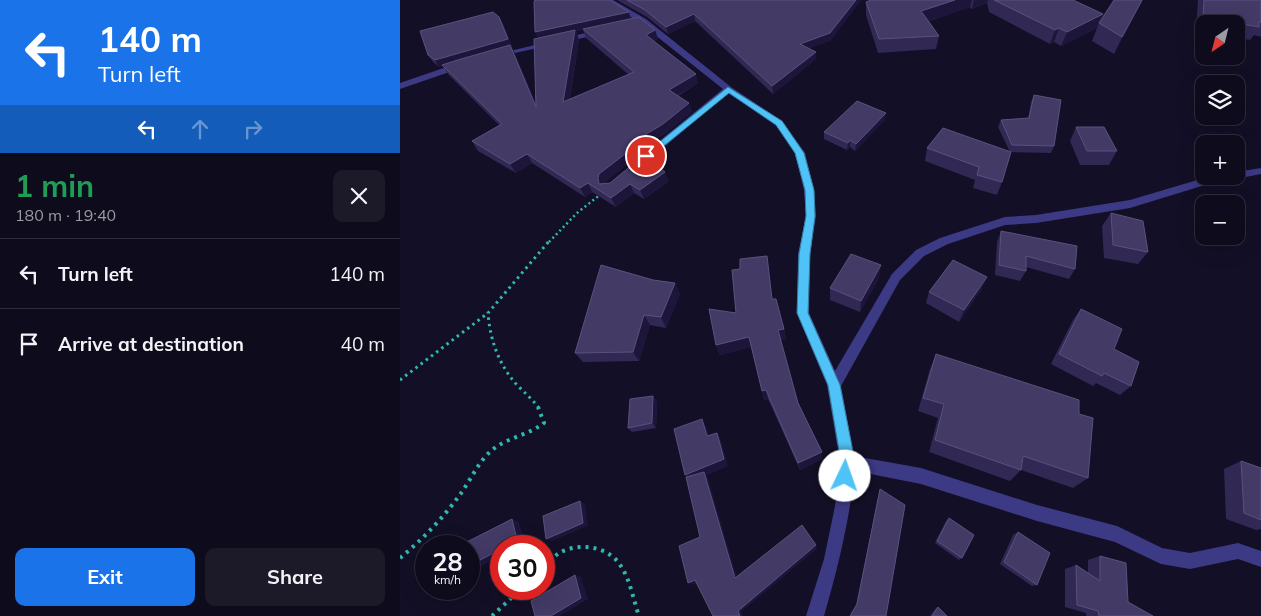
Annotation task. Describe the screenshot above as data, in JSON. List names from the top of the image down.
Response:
{
  "north": "bottom left",
  "page": {
    "turn": ["140 m", "Turn left"],
    "map_buttons": ["+", "−"],
    "heading": ["1 min", "180 m · 19:40"],
    "list": [
      {
        "name": "Turn left",
        "value": "140 m"
      },
      {
        "name": "Arrive at destination",
        "value": "40 m"
      }
    ],
    "speed": "28 km/h",
    "limit": "30",
    "buttons": ["Exit", "Share"]
  }
}
